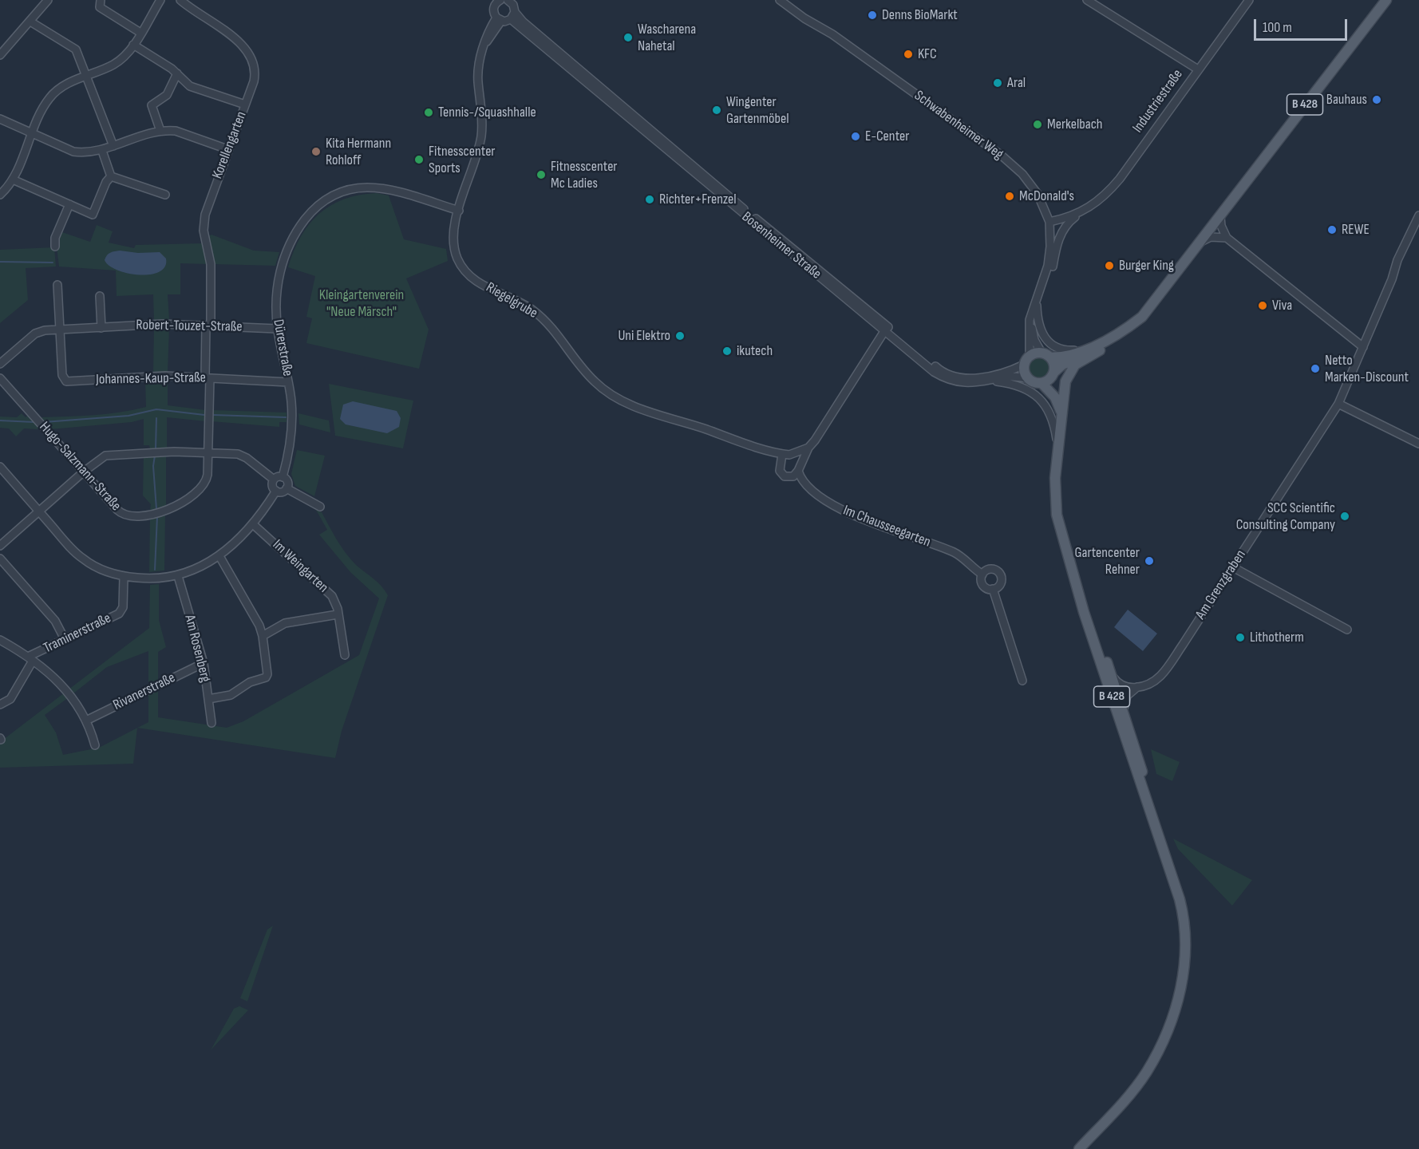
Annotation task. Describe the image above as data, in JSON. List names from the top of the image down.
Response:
{
  "streets": {
    "main road": ["B 428"],
    "street": [
      "Industriestraße",
      "Schwabenheimer Weg",
      "Korellengarten",
      "Bosenheimer Straße",
      "Riegelgrube",
      "Robert-Touzet-Straße",
      "Dürerstraße",
      "Johannes-Kaup-Straße",
      "Hugo-Salzmann-Straße",
      "Im Chausseegarten",
      "Im Weingarten",
      "Am Grenzgraben",
      "Traminerstraße",
      "Am Rosenberg",
      "Rivanerstraße"
    ]
  },
  "crossings": [
    ["Industriestraße", "Schwabenheimer Weg"],
    ["B 428", "Schwabenheimer Weg"],
    ["B 428", "Bosenheimer Straße"],
    ["B 428", "Am Grenzgraben"],
    ["Schwabenheimer Weg", "Bosenheimer Straße"],
    ["Korellengarten", "Robert-Touzet-Straße"],
    ["Korellengarten", "Johannes-Kaup-Straße"],
    ["Korellengarten", "Hugo-Salzmann-Straße"],
    ["Riegelgrube", "Dürerstraße"],
    ["Robert-Touzet-Straße", "Dürerstraße"],
    ["Robert-Touzet-Straße", "Johannes-Kaup-Straße"],
    ["Dürerstraße", "Johannes-Kaup-Straße"],
    ["Johannes-Kaup-Straße", "Hugo-Salzmann-Straße"],
    ["Am Rosenberg", "Rivanerstraße"]
  ],
  "parks": ["Kleingartenverein \"Neue Märsch\""],
  "places": [
    "Denns BioMarkt",
    "Wascharena Nahetal",
    "KFC",
    "Aral",
    "Bauhaus",
    "Wingenter Gartenmöbel",
    "Tennis-/Squashhalle",
    "Merkelbach",
    "E-Center",
    "Kita Hermann Rohloff",
    "Fitnesscenter Sports",
    "Fitnesscenter Mc Ladies",
    "McDonald's",
    "Richter+Frenzel",
    "REWE",
    "Burger King",
    "Viva",
    "Uni Elektro",
    "ikutech",
    "Netto Marken-Discount",
    "SCC Scientific Consulting Company",
    "Gartencenter Rehner",
    "Lithotherm"
  ],
  "scale_bar": "100 m"
}
